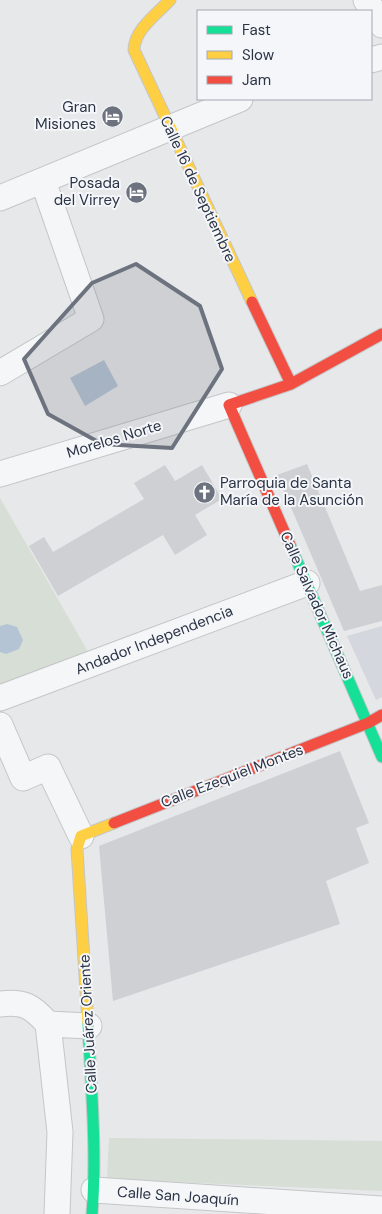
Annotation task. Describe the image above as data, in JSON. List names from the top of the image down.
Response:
{
  "streets": {
    "street": [
      "Calle 16 de Septiembre",
      "Morelos Norte",
      "Calle Salvador Michaus",
      "Andador Independencia",
      "Calle Ezequiel Montes",
      "Calle Juárez Oriente",
      "Calle San Joaquín"
    ]
  },
  "crossings": [
    ["Morelos Norte", "Calle Salvador Michaus"],
    ["Calle Salvador Michaus", "Andador Independencia"],
    ["Calle Salvador Michaus", "Calle Ezequiel Montes"],
    ["Calle Ezequiel Montes", "Calle Juárez Oriente"],
    ["Calle Juárez Oriente", "Calle San Joaquín"]
  ],
  "places": {
    "hotel": ["Gran Misiones", "Posada del Virrey"],
    "church": ["Parroquia de Santa María de la Asunción"]
  },
  "legend": ["Fast", "Slow", "Jam"]
}
